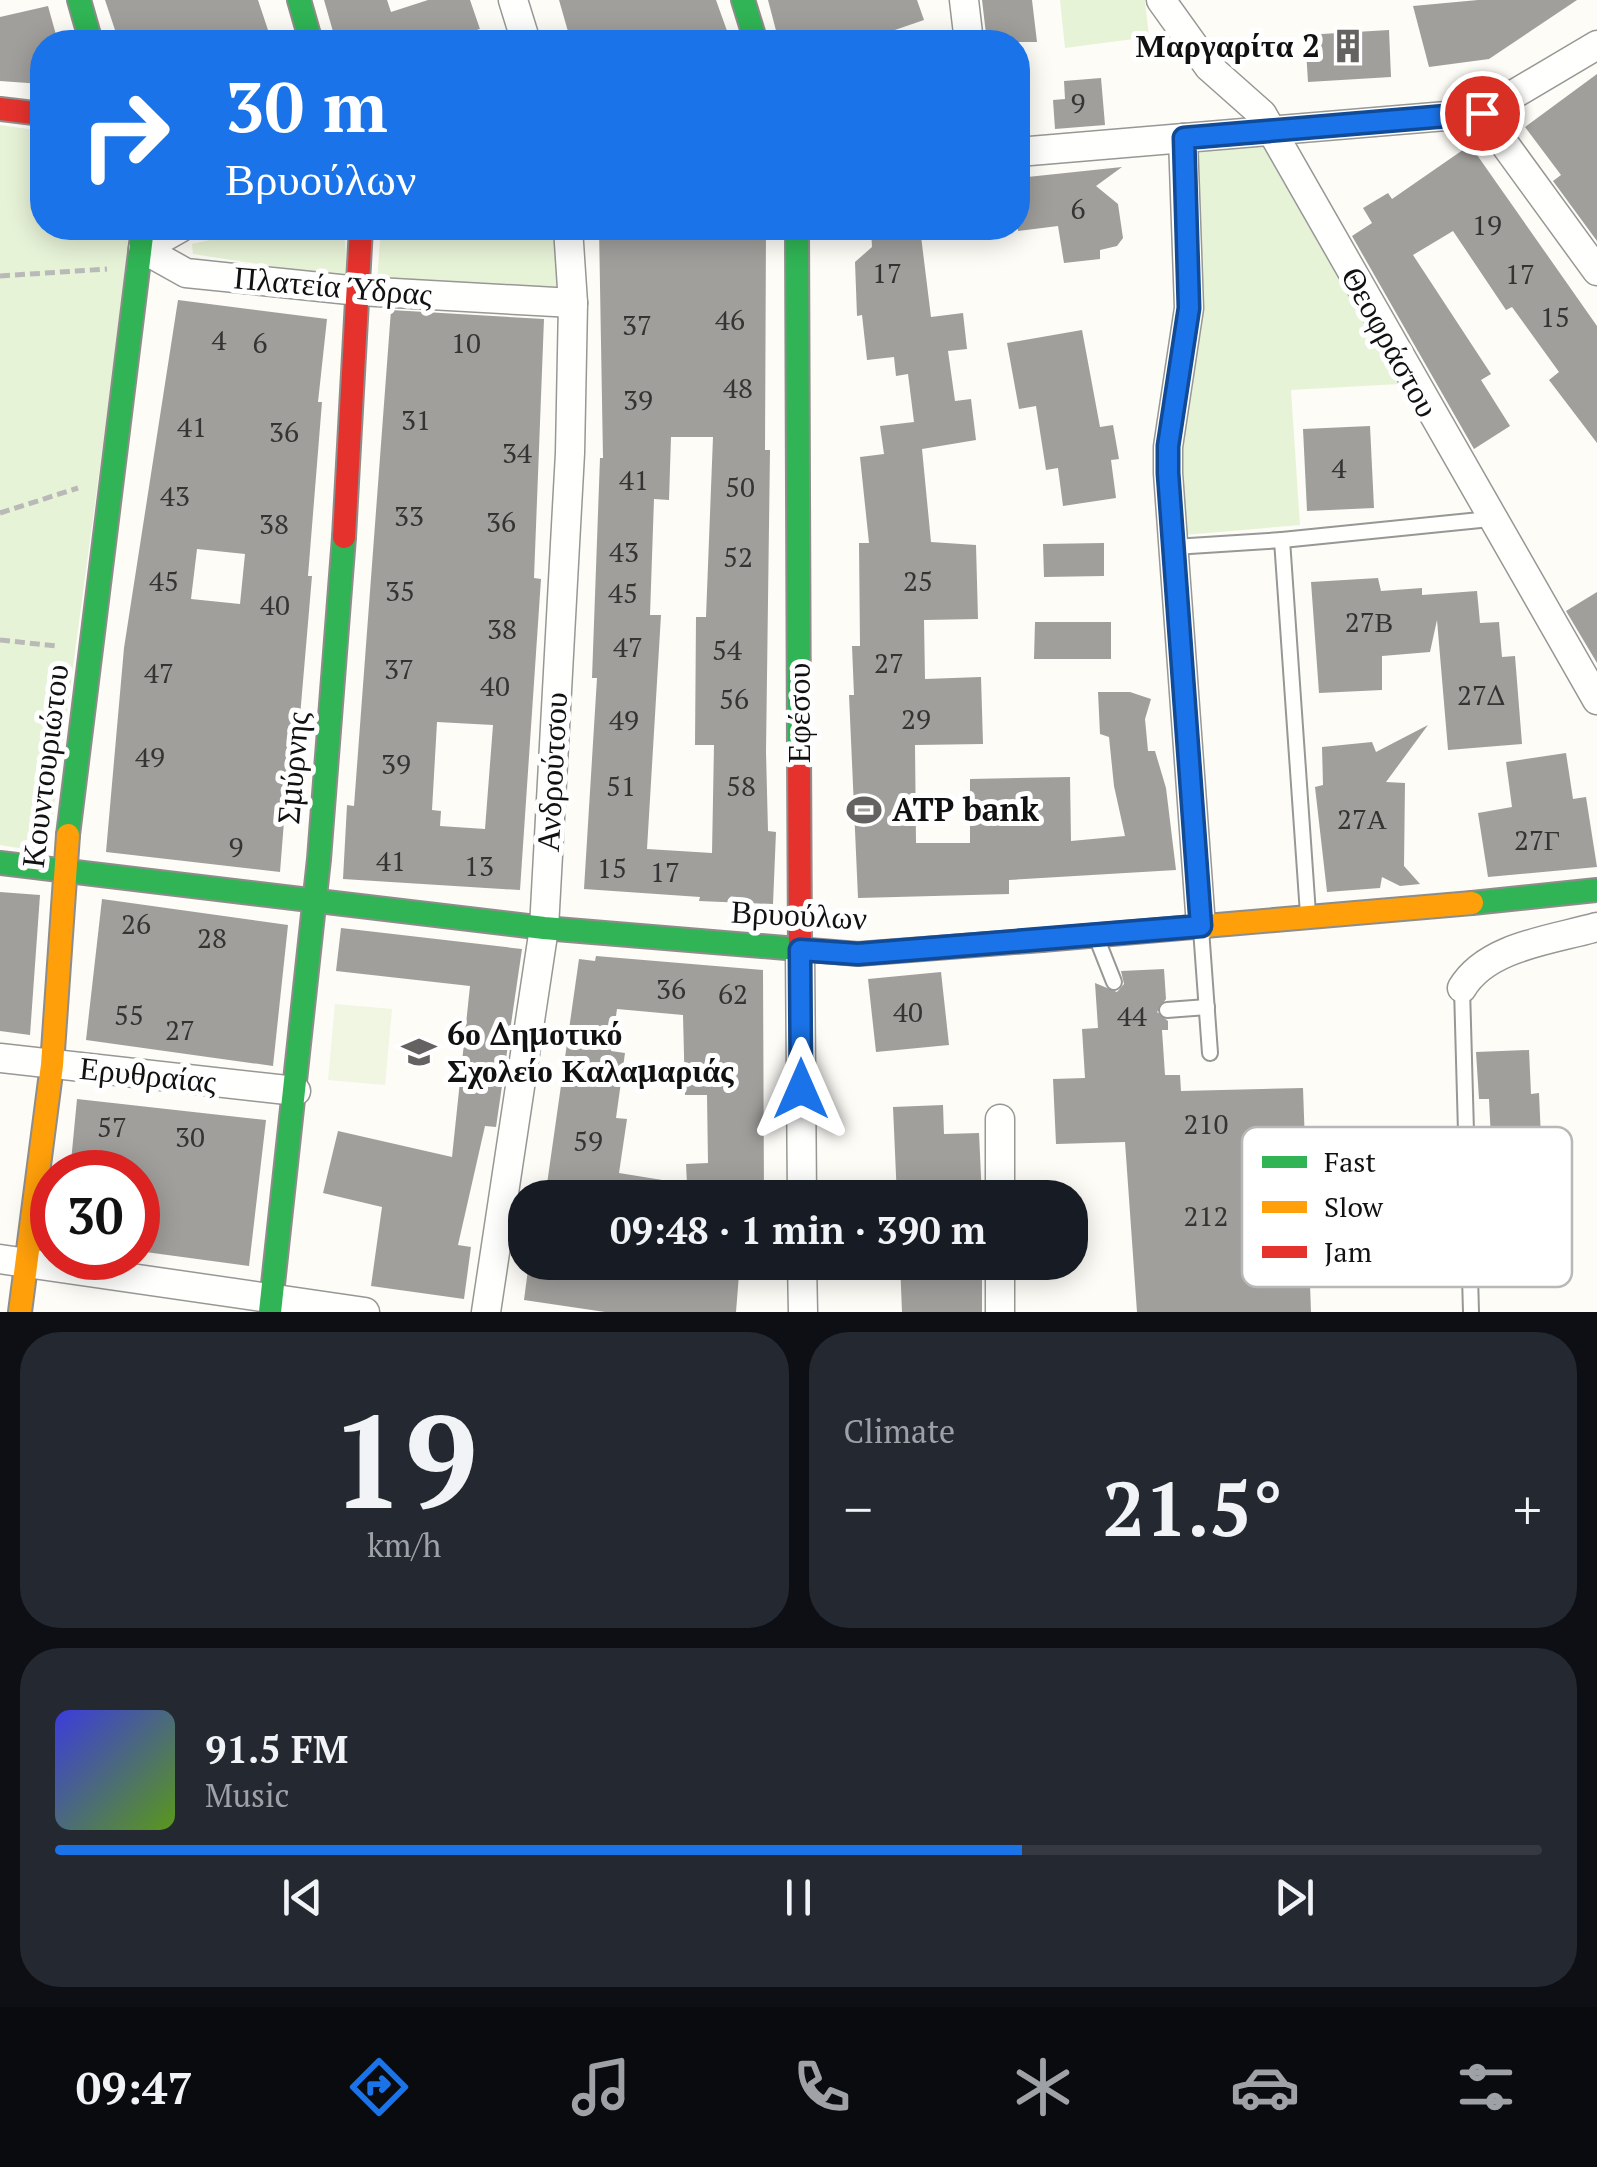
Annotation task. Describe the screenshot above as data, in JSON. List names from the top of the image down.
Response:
{
  "streets": {
    "main road": [
      "Εφέσου",
      "Κουντουριώτου",
      "Σμύρνης",
      "Βρυούλων"
    ],
    "street": [
      "Πλατεία Ύδρας",
      "Θεοφράστου",
      "Ανδρούτσου",
      "Ερυθραίας"
    ]
  },
  "crossings": [
    ["Πλατεία Ύδρας", "Κουντουριώτου"],
    ["Πλατεία Ύδρας", "Σμύρνης"],
    ["Πλατεία Ύδρας", "Ανδρούτσου"],
    ["Εφέσου", "Βρυούλων"],
    ["Κουντουριώτου", "Βρυούλων"],
    ["Κουντουριώτου", "Ερυθραίας"],
    ["Σμύρνης", "Βρυούλων"],
    ["Σμύρνης", "Ερυθραίας"],
    ["Ανδρούτσου", "Βρυούλων"]
  ],
  "places": {
    "building": ["Μαργαρίτα 2"],
    "sports": ["ATP bank"],
    "school or university": ["6ο Δημοτικό Σχολείο Καλαμαριάς"]
  },
  "house_numbers": [
    "9",
    "6",
    "19",
    "17",
    "17",
    "15",
    "46",
    "37",
    "4",
    "6",
    "10",
    "48",
    "39",
    "31",
    "41",
    "36",
    "34",
    "4",
    "41",
    "50",
    "43",
    "33",
    "36",
    "38",
    "43",
    "52",
    "45",
    "25",
    "35",
    "45",
    "40",
    "27Β",
    "38",
    "47",
    "54",
    "27",
    "37",
    "47",
    "40",
    "27Δ",
    "56",
    "29",
    "49",
    "49",
    "39",
    "51",
    "58",
    "27Α",
    "27Γ",
    "9",
    "41",
    "13",
    "15",
    "17",
    "26",
    "28",
    "36",
    "62",
    "40",
    "55",
    "44",
    "27",
    "210",
    "57",
    "30",
    "59",
    "212"
  ],
  "legend": ["Fast", "Slow", "Jam"],
  "page": {
    "turn": ["30 m", "Βρυούλων"],
    "limit": "30",
    "trip": "09:48 · 1 min · 390 m",
    "tile": [
      ["19", "km/h"],
      "Climate"
    ],
    "heat": ["−", "21.5°", "+"],
    "song": ["91.5 FM", "Music"],
    "tabs": "09:47"
  }
}
